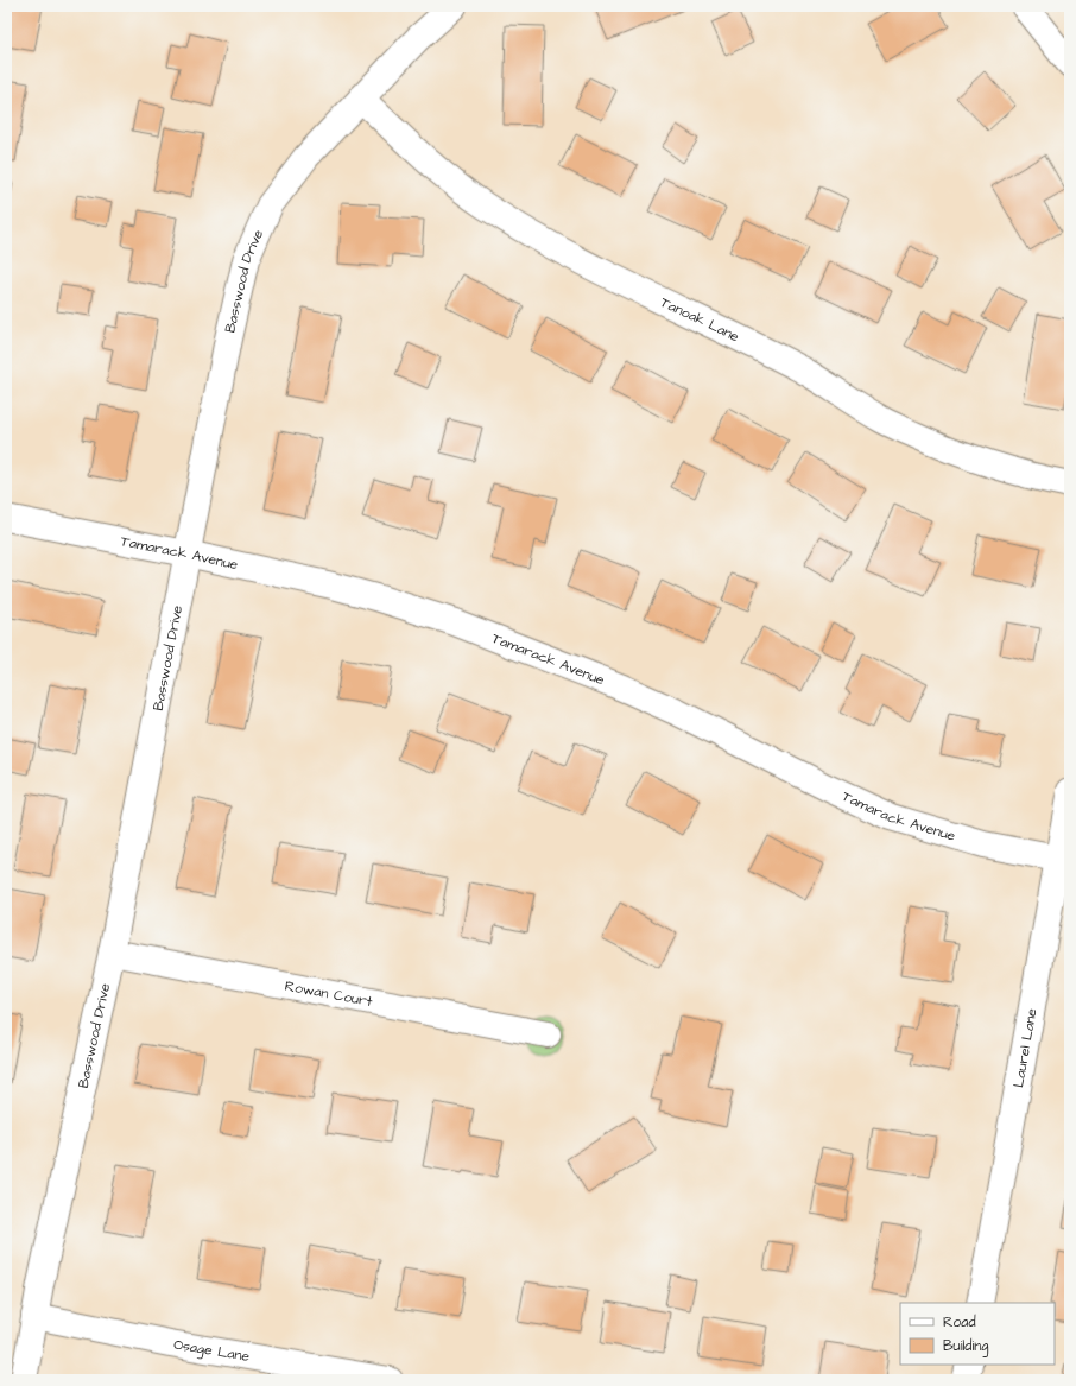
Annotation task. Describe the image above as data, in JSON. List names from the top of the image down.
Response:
{
  "streets": {
    "street": [
      "Basswood Drive",
      "Tanoak Lane",
      "Tamarack Avenue",
      "Rowan Court",
      "Laurel Lane",
      "Osage Lane"
    ]
  },
  "crossings": [
    ["Basswood Drive", "Tanoak Lane"],
    ["Basswood Drive", "Tamarack Avenue"],
    ["Basswood Drive", "Rowan Court"],
    ["Basswood Drive", "Osage Lane"],
    ["Tamarack Avenue", "Laurel Lane"]
  ],
  "legend": ["Road", "Building"]
}
